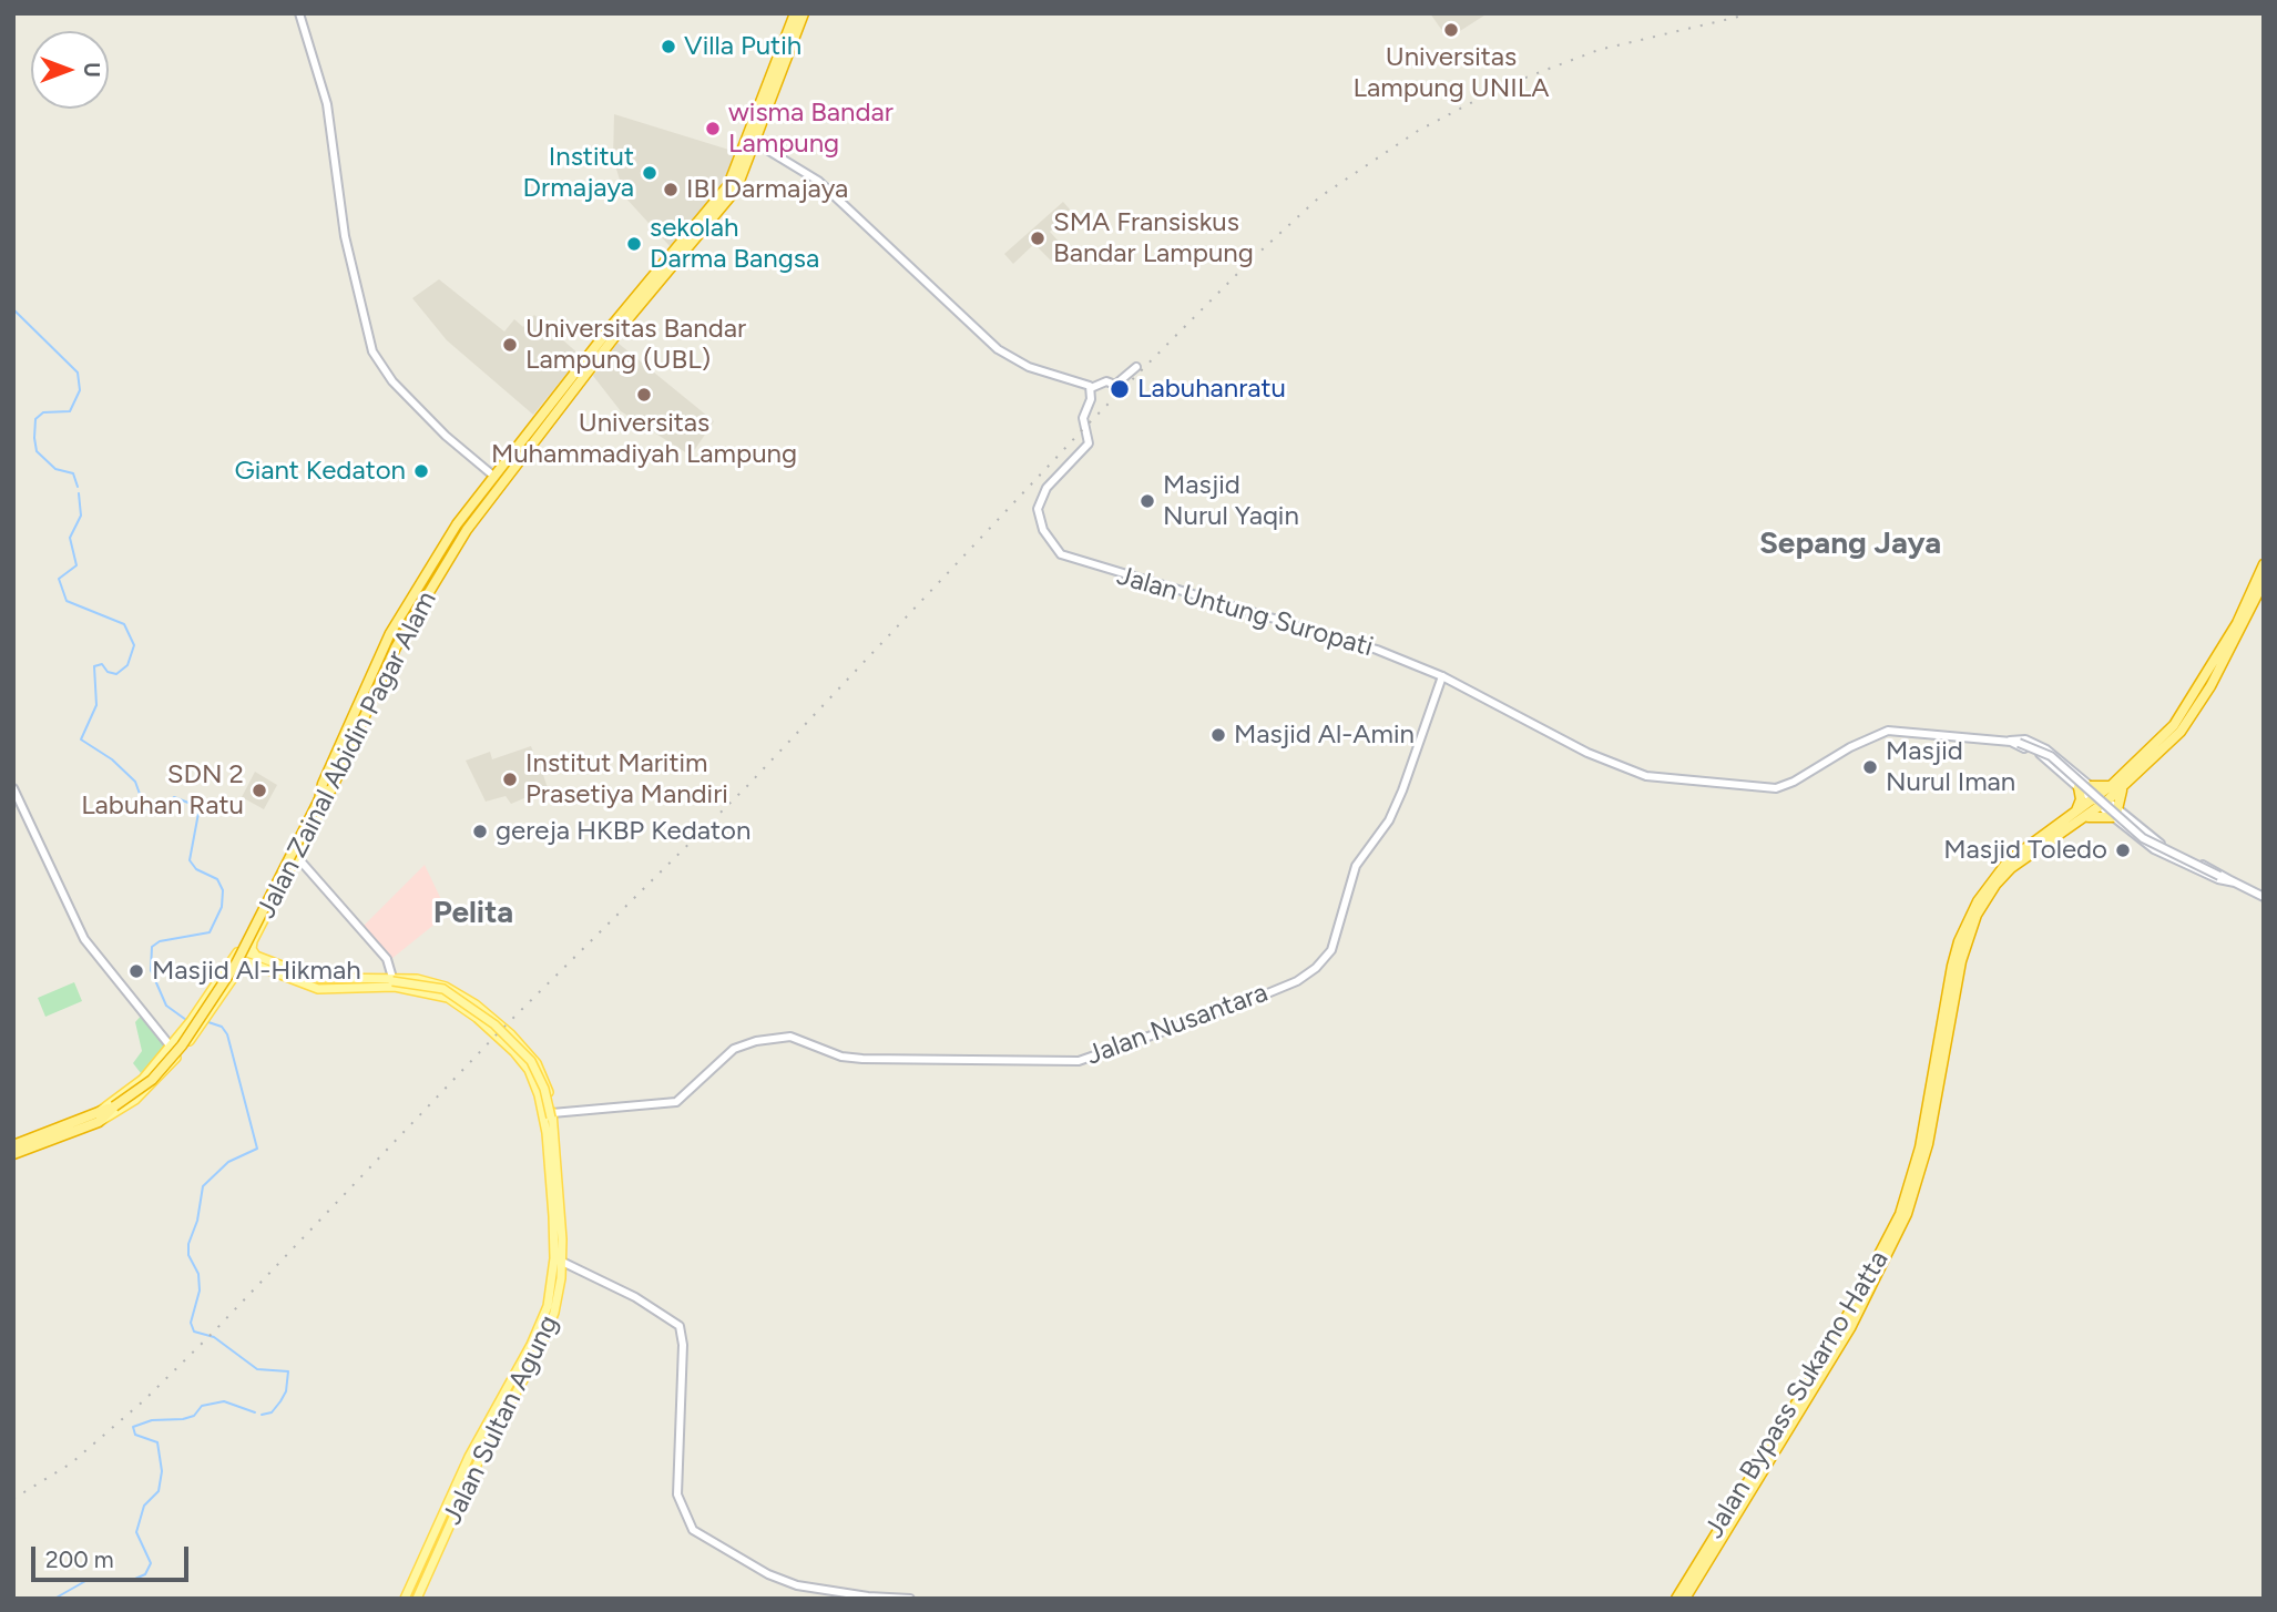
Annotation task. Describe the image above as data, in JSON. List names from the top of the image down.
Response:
{
  "streets": {
    "highway": ["Jalan Zainal Abidin Pagar Alam", "Jalan Bypass Sukarno Hatta"],
    "main road": ["Jalan Sultan Agung"],
    "street": ["Jalan Untung Suropati", "Jalan Nusantara"]
  },
  "crossings": [
    ["Jalan Untung Suropati", "Jalan Nusantara"],
    ["Jalan Untung Suropati", "Jalan Bypass Sukarno Hatta"],
    ["Jalan Zainal Abidin Pagar Alam", "Jalan Sultan Agung"],
    ["Jalan Nusantara", "Jalan Sultan Agung"]
  ],
  "districts": ["Sepang Jaya", "Pelita"],
  "places": [
    "Universitas Lampung UNILA",
    "Villa Putih",
    "wisma Bandar Lampung",
    "Institut Drmajaya",
    "IBI Darmajaya",
    "SMA Fransiskus Bandar Lampung",
    "sekolah Darma Bangsa",
    "Universitas Bandar Lampung (UBL)",
    "Labuhanratu",
    "Universitas Muhammadiyah Lampung",
    "Giant Kedaton",
    "Masjid Nurul Yaqin",
    "Masjid Al-Amin",
    "Masjid Nurul Iman",
    "Institut Maritim Prasetiya Mandiri",
    "SDN 2 Labuhan Ratu",
    "gereja HKBP Kedaton",
    "Masjid Toledo",
    "Masjid Al-Hikmah"
  ],
  "scale_bar": "200 m",
  "north": "right"
}
